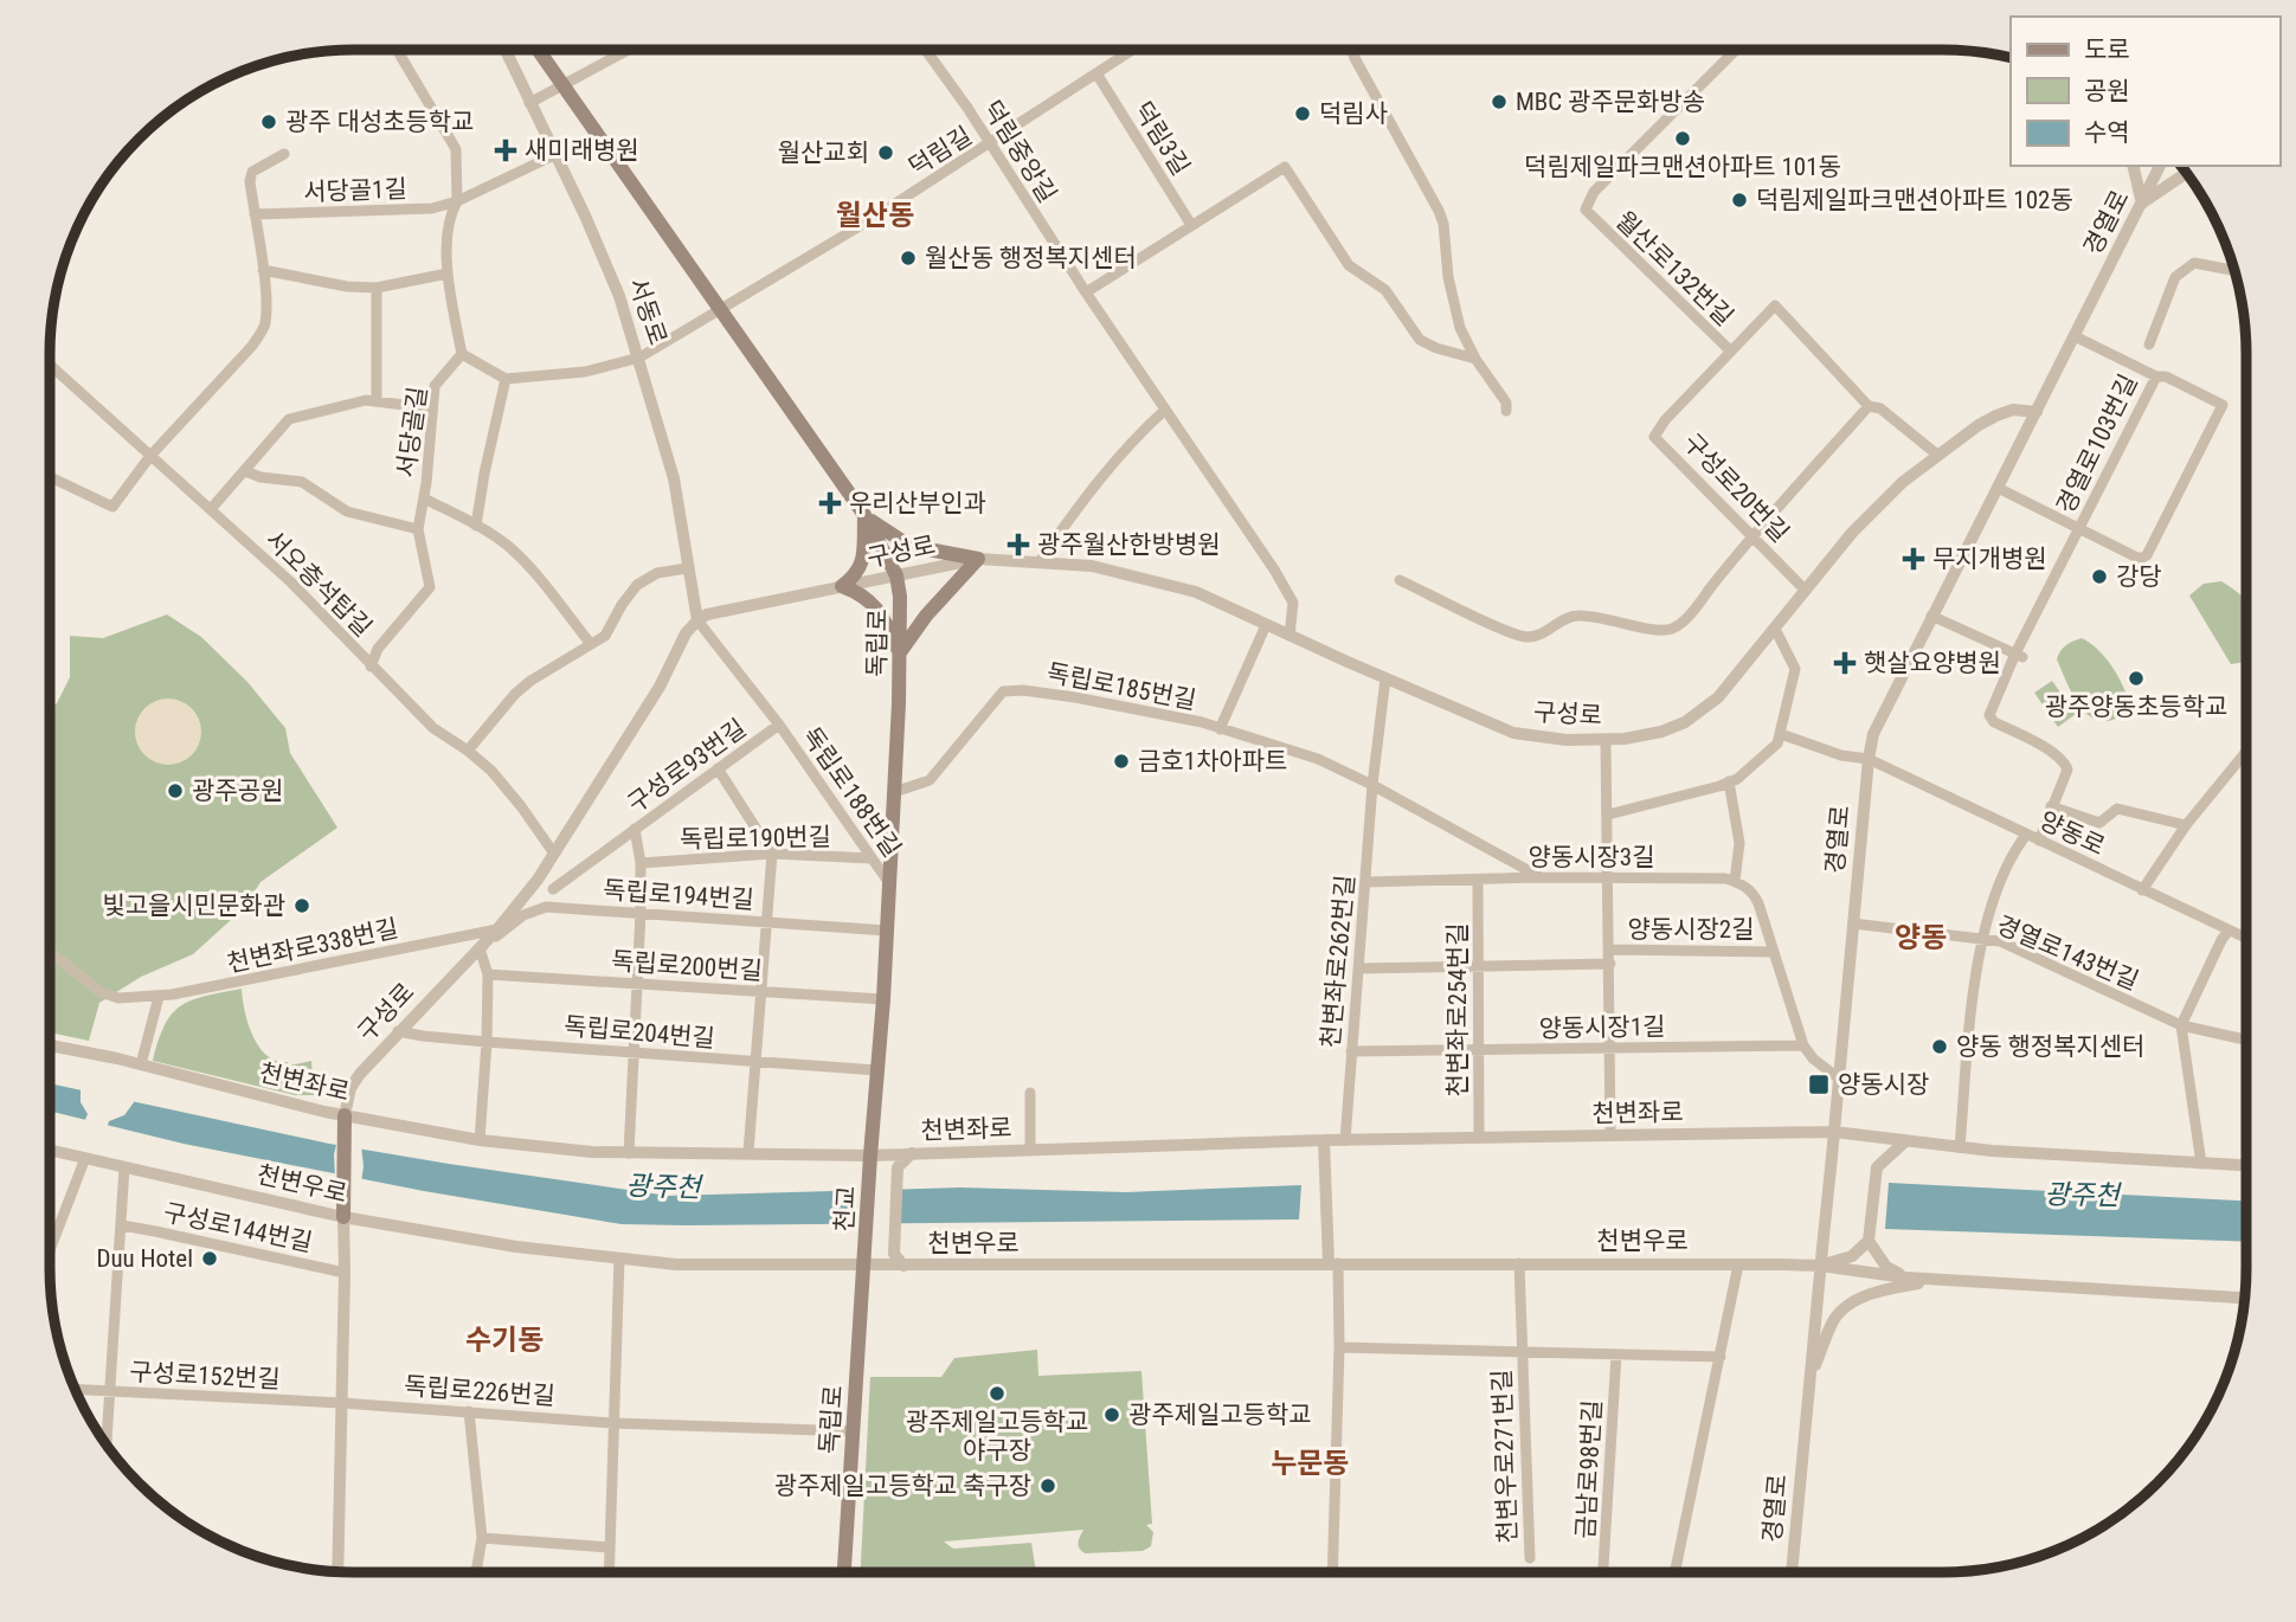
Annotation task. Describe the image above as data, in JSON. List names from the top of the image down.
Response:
{
  "streets": {
    "main road": ["구성로", "독립로", "천교"],
    "street": [
      "덕림3길",
      "덕림길",
      "덕림중앙길",
      "서당골1길",
      "경열로",
      "월산로132번길",
      "서동로",
      "서당골길",
      "경열로103번길",
      "구성로20번길",
      "서오층석탑길",
      "독립로185번길",
      "구성로93번길",
      "독립로188번길",
      "양동로",
      "독립로190번길",
      "양동시장3길",
      "독립로194번길",
      "양동시장2길",
      "천변좌로338번길",
      "경열로143번길",
      "천변좌로262번길",
      "독립로200번길",
      "천변좌로254번길",
      "양동시장1길",
      "독립로204번길",
      "천변좌로",
      "천변우로",
      "구성로144번길",
      "구성로152번길",
      "독립로226번길",
      "천변우로271번길",
      "금남로98번길"
    ]
  },
  "crossings": [
    ["덕림3길", "덕림길"],
    ["덕림길", "덕림중앙길"],
    ["덕림길", "서동로"],
    ["덕림길", "독립로"],
    ["덕림중앙길", "구성로"],
    ["경열로", "경열로103번길"],
    ["경열로", "구성로"],
    ["경열로", "양동로"],
    ["경열로", "경열로143번길"],
    ["경열로", "천변좌로"],
    ["경열로", "천변우로"],
    ["월산로132번길", "구성로20번길"],
    ["서동로", "구성로"],
    ["서동로", "구성로93번길"],
    ["서당골길", "서오층석탑길"],
    ["구성로20번길", "구성로"],
    ["구성로", "서오층석탑길"],
    ["구성로", "독립로"],
    ["구성로", "구성로93번길"],
    ["구성로", "독립로194번길"],
    ["구성로", "천변좌로338번길"],
    ["구성로", "천변좌로262번길"],
    ["구성로", "독립로204번길"],
    ["구성로", "천변좌로"],
    ["구성로", "천변우로"],
    ["구성로", "구성로144번길"],
    ["구성로", "구성로152번길"],
    ["구성로", "독립로226번길"],
    ["독립로", "독립로185번길"],
    ["독립로", "독립로188번길"],
    ["독립로", "독립로194번길"],
    ["독립로", "독립로200번길"],
    ["독립로", "독립로204번길"],
    ["독립로", "천변좌로"],
    ["독립로", "천변우로"],
    ["독립로", "천교"],
    ["독립로", "독립로226번길"],
    ["독립로185번길", "양동시장3길"],
    ["독립로185번길", "천변좌로262번길"],
    ["구성로93번길", "독립로188번길"],
    ["독립로188번길", "독립로190번길"],
    ["양동시장3길", "천변좌로262번길"],
    ["양동시장3길", "천변좌로254번길"],
    ["양동시장2길", "천변좌로262번길"],
    ["양동시장2길", "천변좌로254번길"],
    ["양동시장2길", "양동시장1길"],
    ["천변좌로262번길", "양동시장1길"],
    ["천변좌로262번길", "천변좌로"],
    ["천변좌로254번길", "양동시장1길"],
    ["천변좌로254번길", "천변좌로"],
    ["천변좌로", "천교"],
    ["천변우로", "천교"],
    ["천변우로", "천변우로271번길"],
    ["구성로152번길", "독립로226번길"],
    ["천변우로271번길", "금남로98번길"]
  ],
  "districts": [
    "월산동",
    "양동",
    "수기동",
    "누문동"
  ],
  "water": ["광주천"],
  "places": {
    "other": [
      "MBC 광주문화방송",
      "덕림사",
      "광주 대성초등학교",
      "덕림제일파크맨션아파트 101동",
      "월산교회",
      "덕림제일파크맨션아파트 102동",
      "월산동 행정복지센터",
      "강당",
      "광주양동초등학교",
      "금호1차아파트",
      "광주공원",
      "빛고을시민문화관",
      "양동 행정복지센터",
      "Duu Hotel",
      "광주제일고등학교 야구장",
      "광주제일고등학교",
      "광주제일고등학교 축구장"
    ],
    "health": [
      "새미래병원",
      "우리산부인과",
      "광주월산한방병원",
      "무지개병원",
      "햇살요양병원"
    ],
    "transit": ["양동시장"]
  },
  "legend": ["도로", "공원", "수역"]
}
